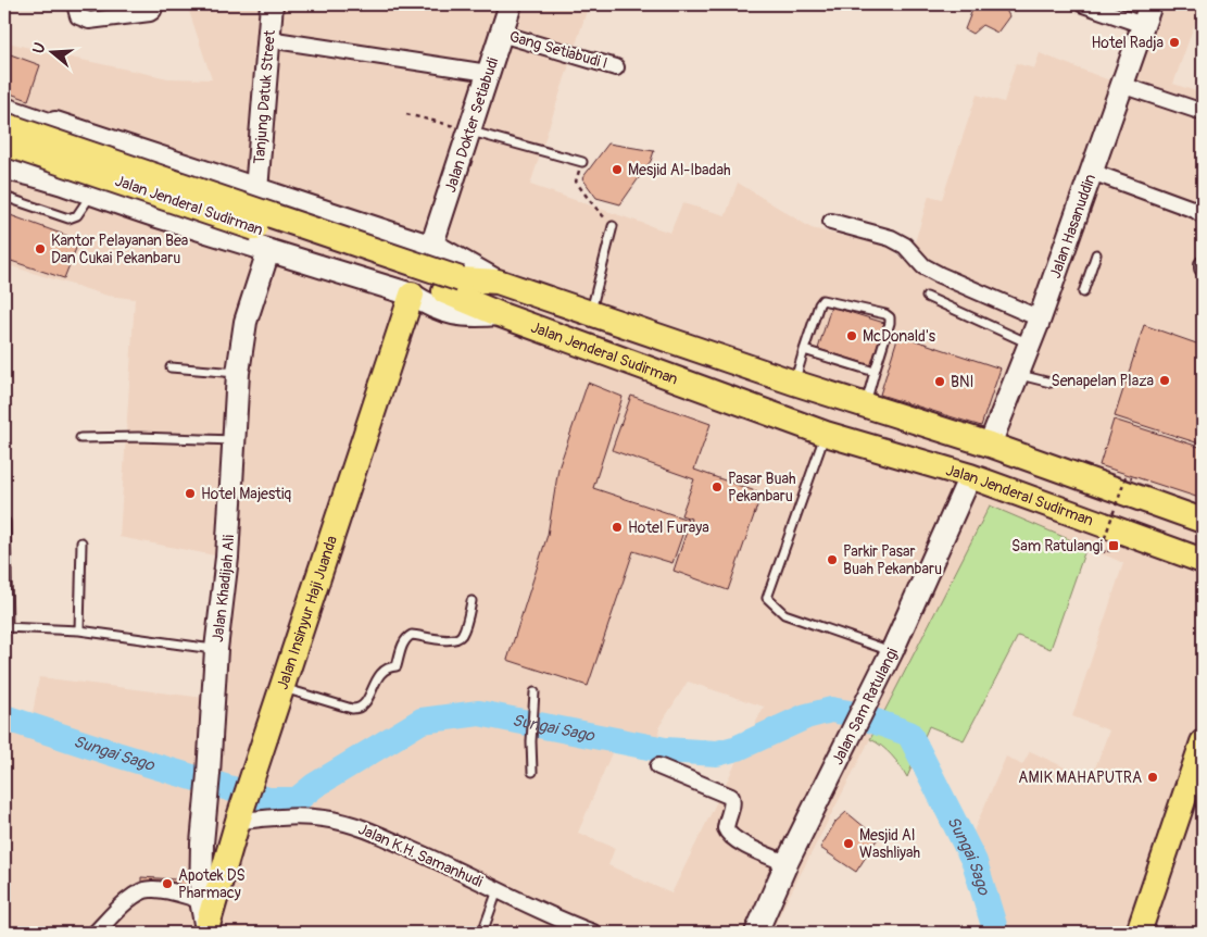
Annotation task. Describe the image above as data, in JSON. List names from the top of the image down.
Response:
{
  "streets": {
    "main road": ["Jalan Jenderal Sudirman", "Jalan Insinyur Haji Juanda"],
    "street": [
      "Gang Setiabudi I",
      "Tanjung Datuk Street",
      "Jalan Dokter Setiabudi",
      "Jalan Hasanuddin",
      "Jalan Khadijah Ali",
      "Jalan Sam Ratulangi",
      "Jalan K.H. Samanhudi"
    ]
  },
  "crossings": [
    ["Gang Setiabudi I", "Jalan Dokter Setiabudi"],
    ["Jalan Jenderal Sudirman", "Jalan Hasanuddin"],
    ["Jalan Jenderal Sudirman", "Jalan Sam Ratulangi"],
    ["Jalan Khadijah Ali", "Jalan Insinyur Haji Juanda"],
    ["Jalan Insinyur Haji Juanda", "Jalan K.H. Samanhudi"]
  ],
  "water": ["Sungai Sago"],
  "places": {
    "other": [
      "Hotel Radja",
      "Mesjid Al-Ibadah",
      "Kantor Pelayanan Bea Dan Cukai Pekanbaru",
      "McDonald's",
      "Senapelan Plaza",
      "BNI",
      "Pasar Buah Pekanbaru",
      "Hotel Majestiq",
      "Hotel Furaya",
      "Parkir Pasar Buah Pekanbaru",
      "AMIK MAHAPUTRA",
      "Mesjid Al Washliyah",
      "Apotek DS Pharmacy"
    ],
    "transit": ["Sam Ratulangi"]
  },
  "north": "left"
}
